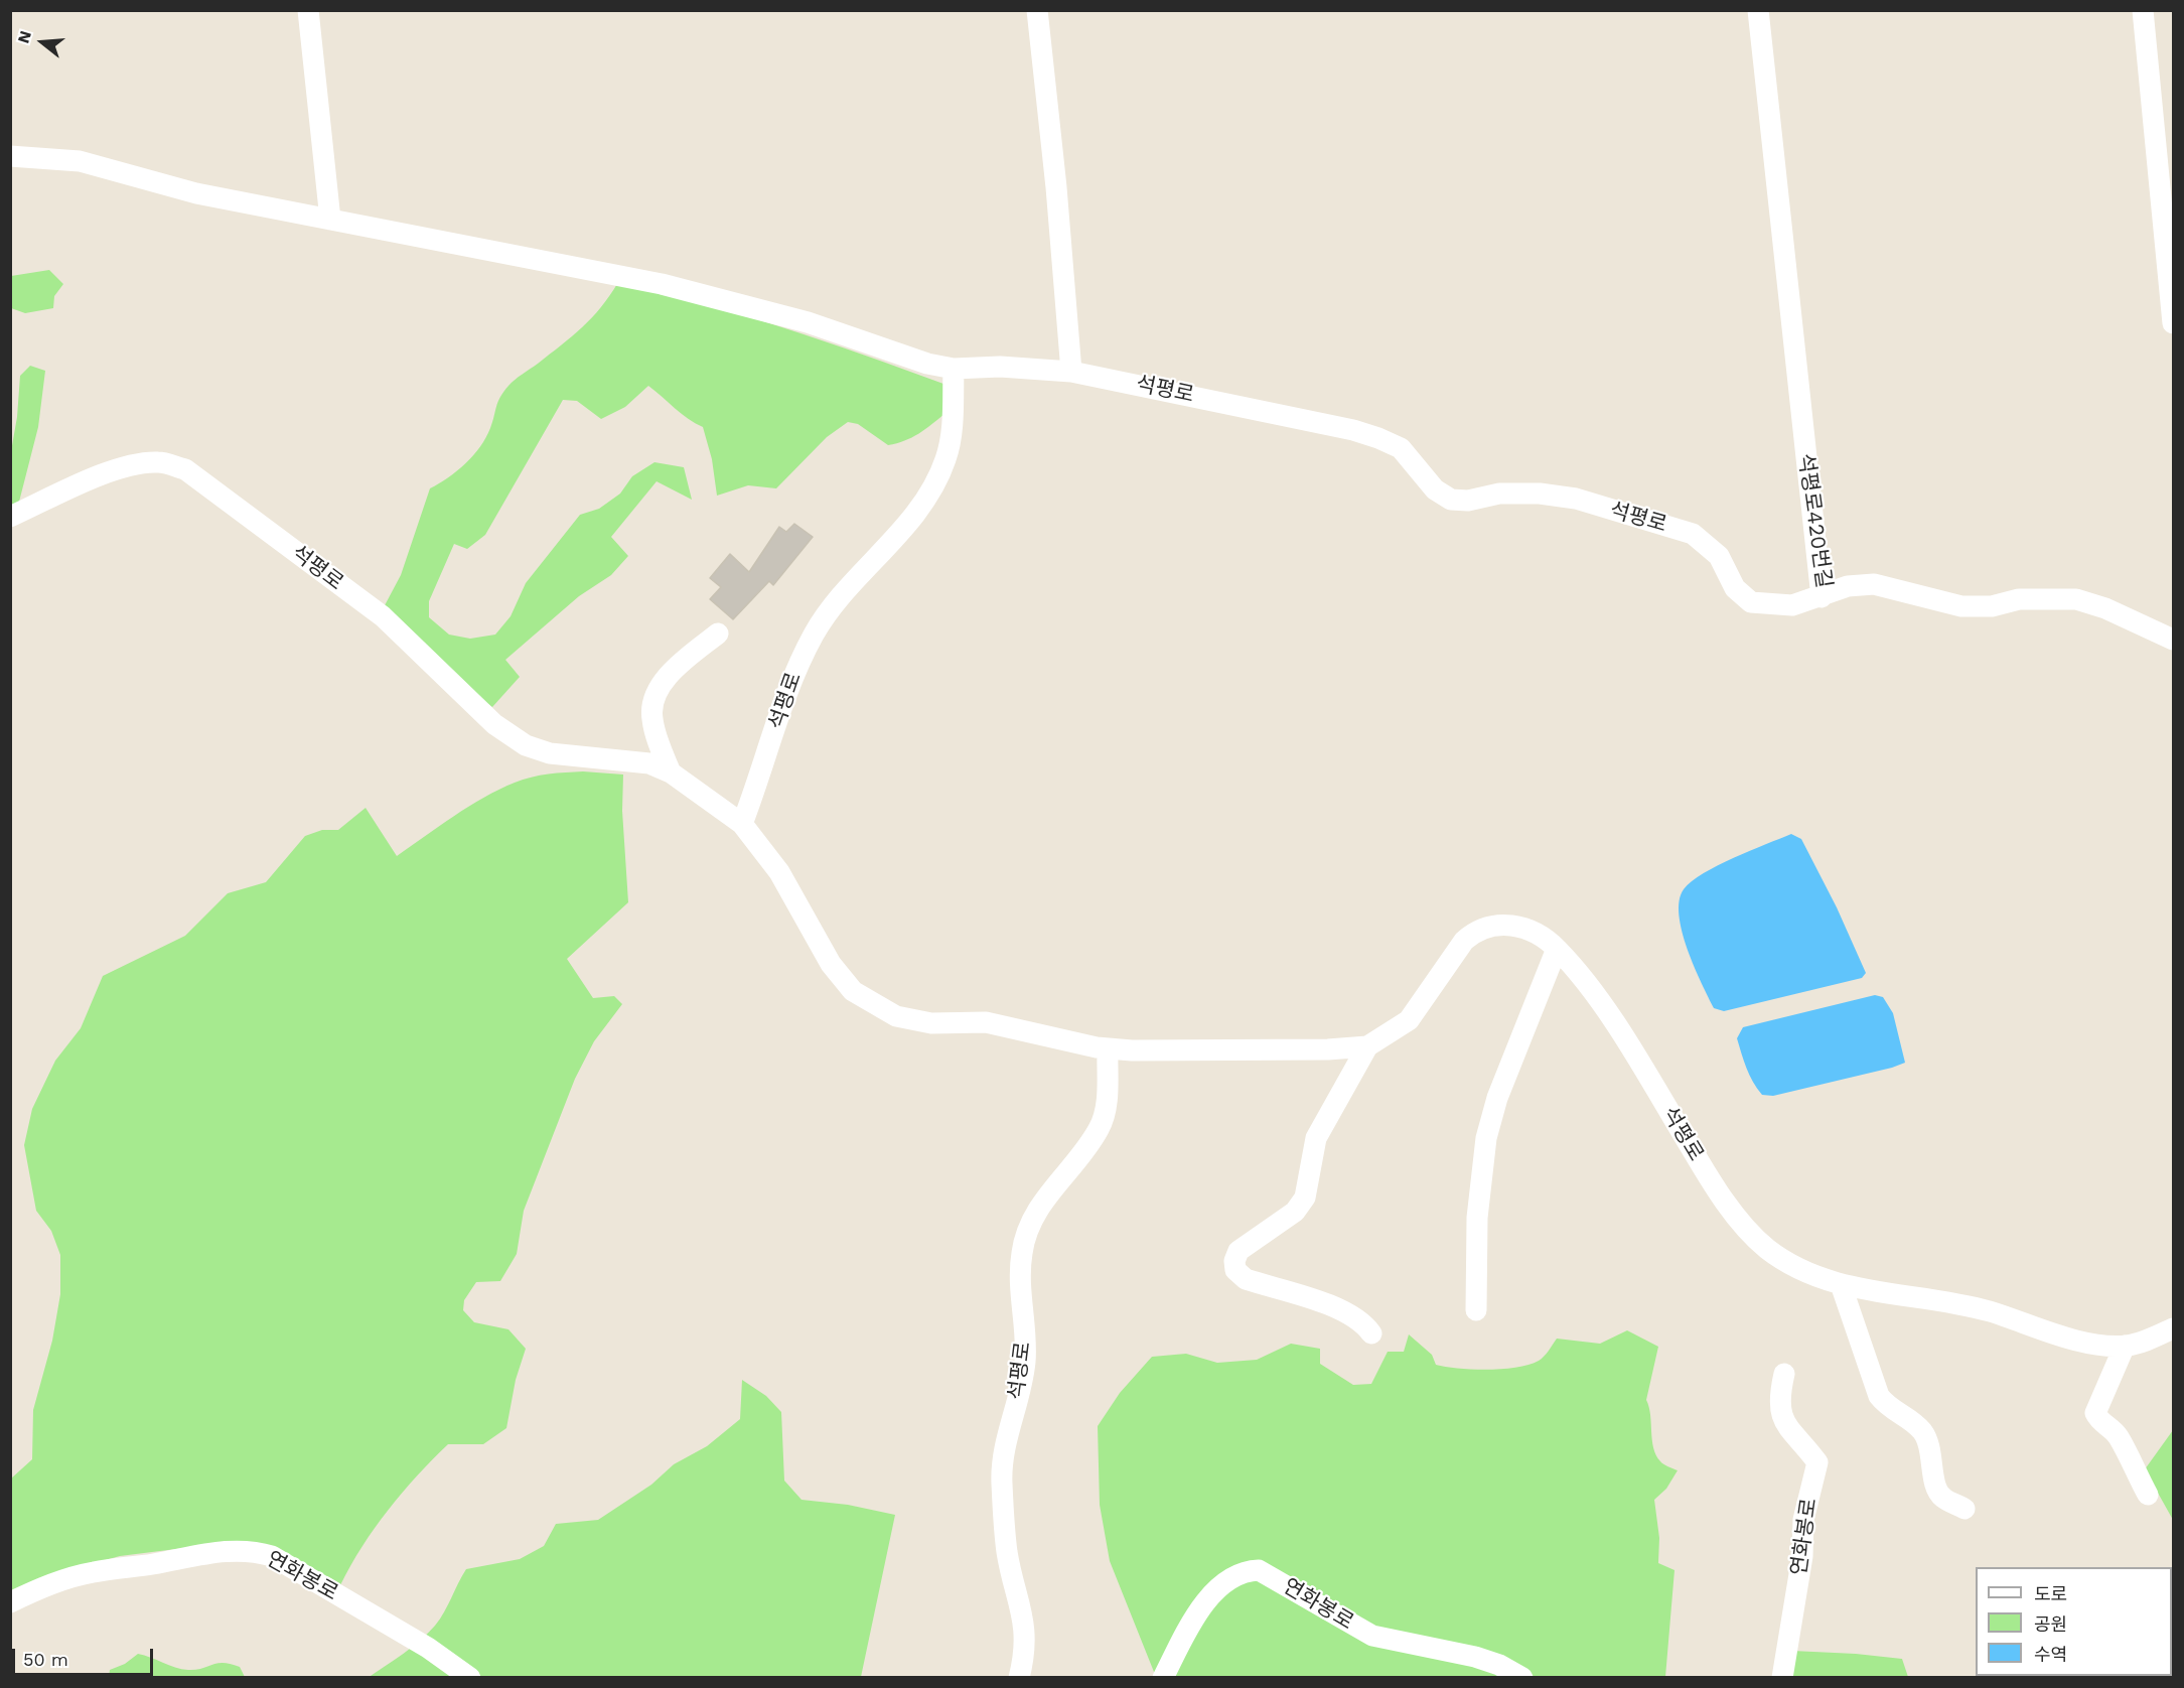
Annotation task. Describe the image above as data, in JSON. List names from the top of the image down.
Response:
{
  "streets": {
    "street": ["석평로", "석평로420번길", "연화봉로"]
  },
  "crossings": [
    ["석평로", "석평로420번길"]
  ],
  "legend": ["도로", "공원", "수역"],
  "scale_bar": "50 m",
  "north": "left"
}
